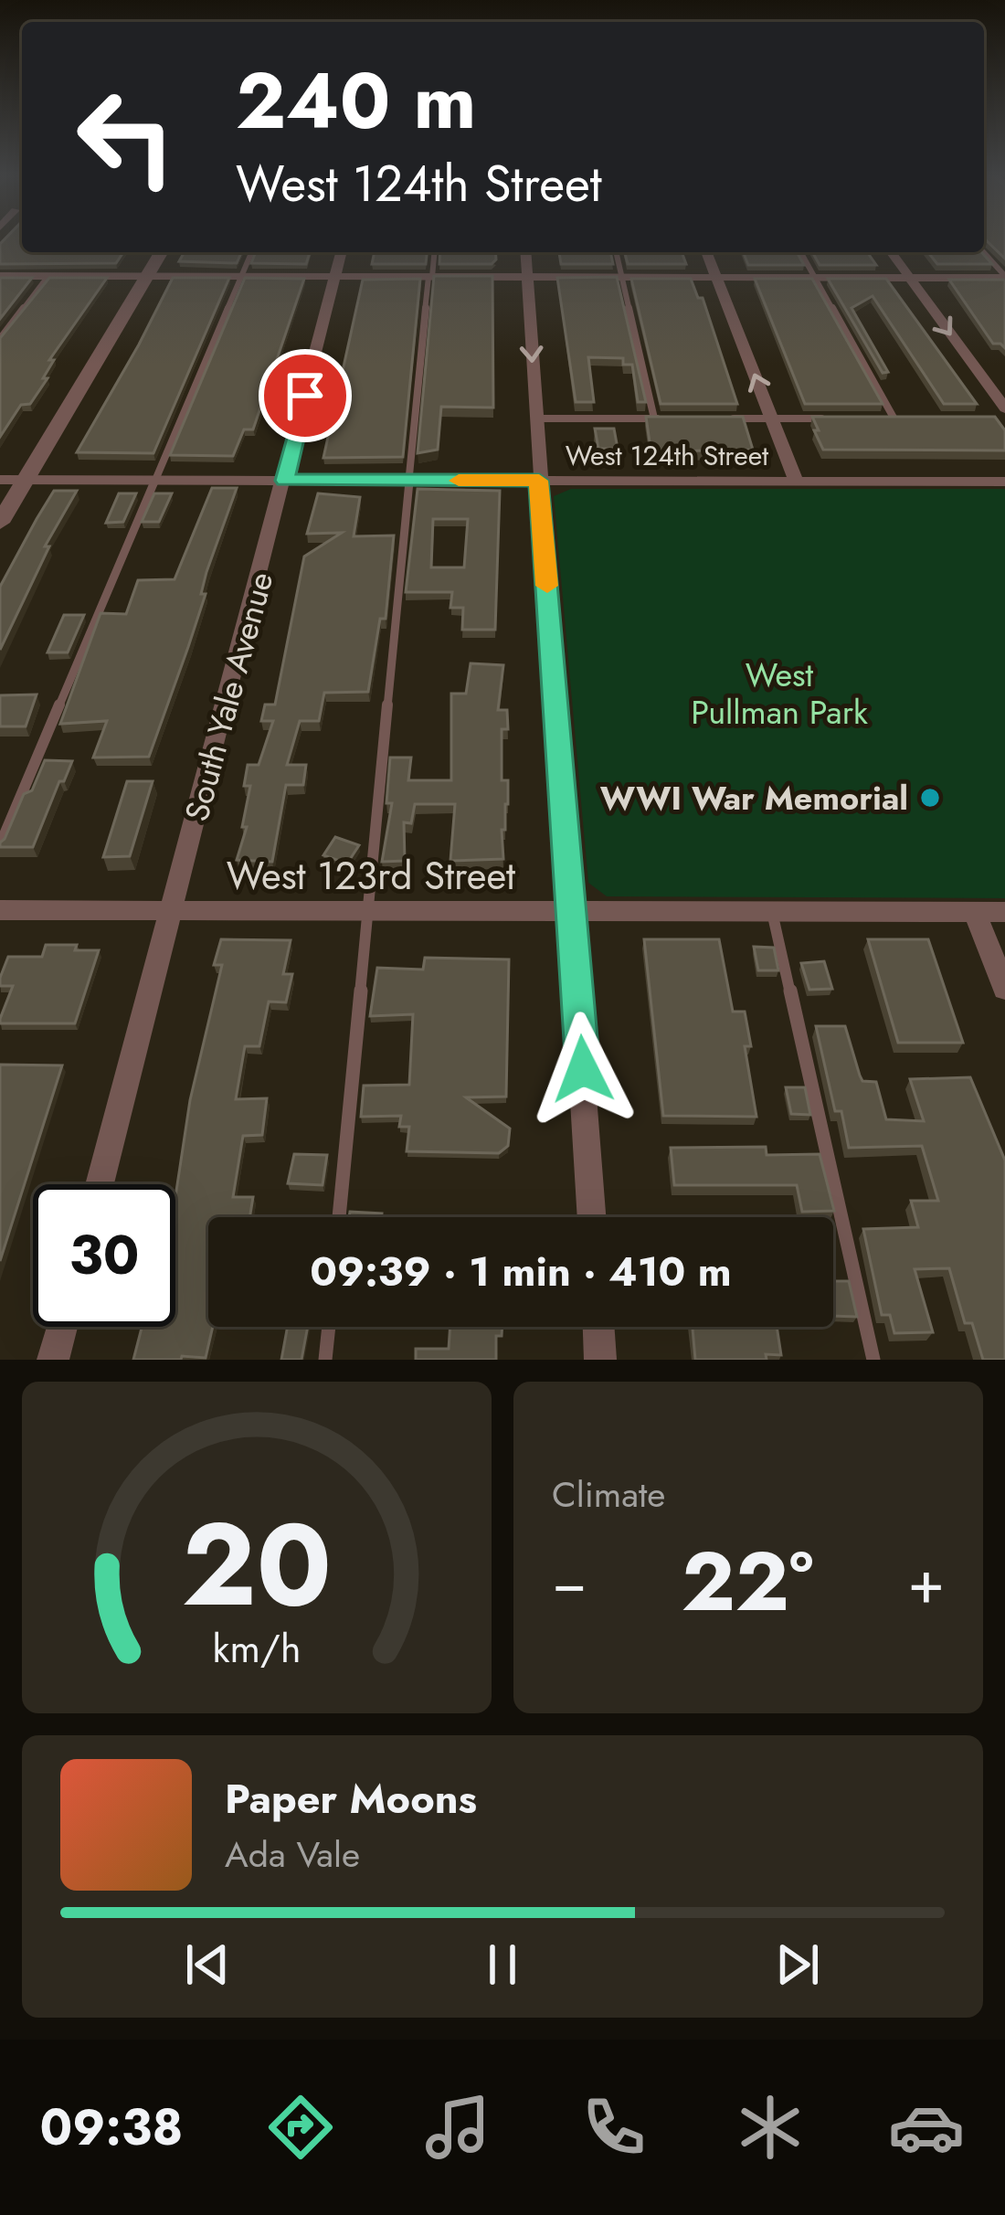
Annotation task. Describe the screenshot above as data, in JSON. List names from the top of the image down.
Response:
{
  "streets": {
    "street": ["West 124th Street", "South Yale Avenue", "West 123rd Street"]
  },
  "crossings": [
    ["West 124th Street", "South Yale Avenue"],
    ["South Yale Avenue", "West 123rd Street"]
  ],
  "parks": ["West Pullman Park"],
  "places": ["WWI War Memorial"],
  "page": {
    "turn": ["240 m", "West 124th Street"],
    "limit": "30",
    "trip": "09:39 · 1 min · 410 m",
    "tile": "Climate",
    "heat": ["−", "22°", "+"],
    "song": ["Paper Moons", "Ada Vale"],
    "tabs": "09:38",
    "gauge": ["20", "km/h"]
  }
}
